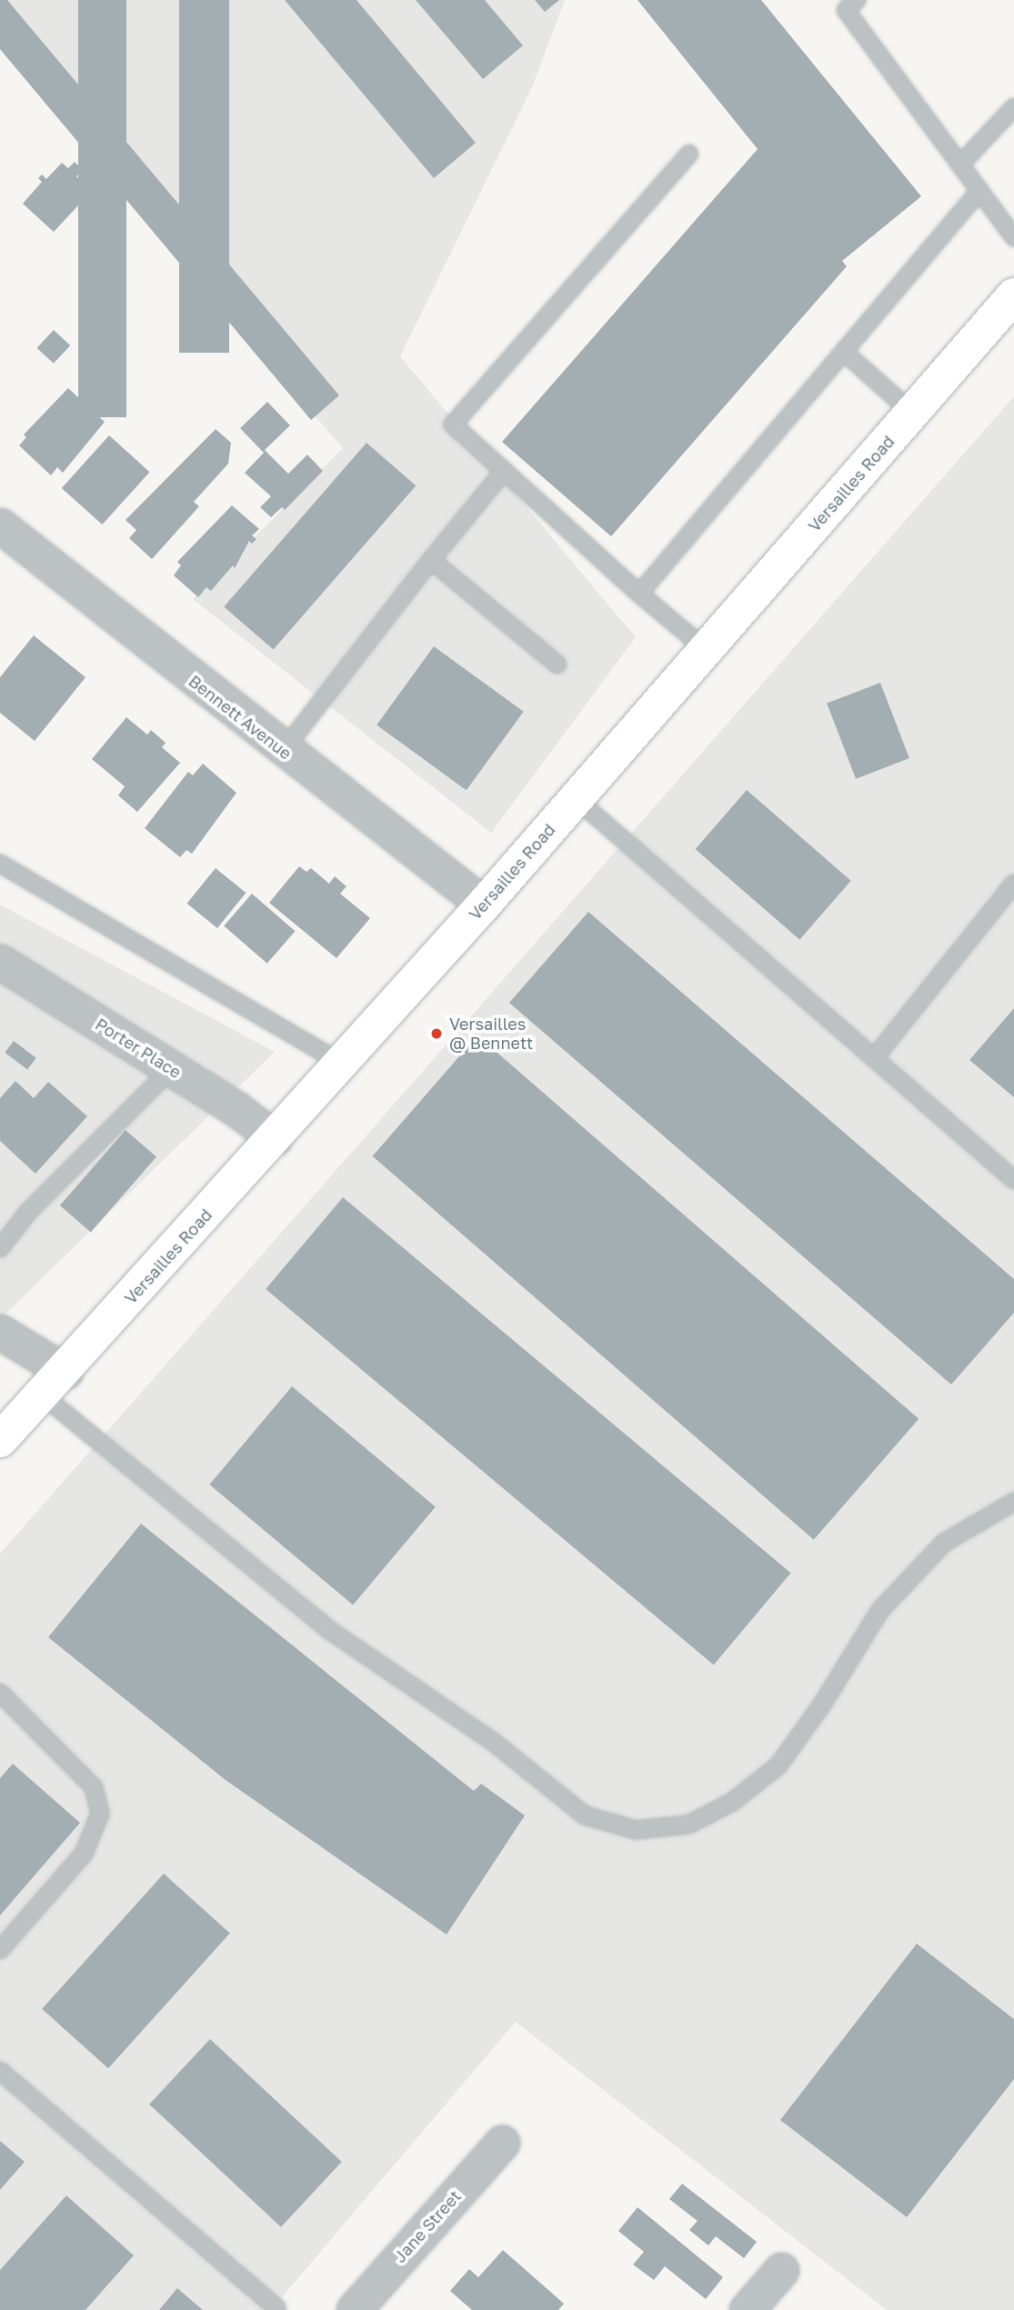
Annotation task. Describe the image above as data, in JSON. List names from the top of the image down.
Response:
{
  "streets": {
    "main road": ["Versailles Road"],
    "street": ["Bennett Avenue", "Porter Place", "Jane Street"]
  },
  "crossings": [
    ["Versailles Road", "Bennett Avenue"],
    ["Versailles Road", "Porter Place"]
  ],
  "places": ["Versailles @ Bennett"]
}
